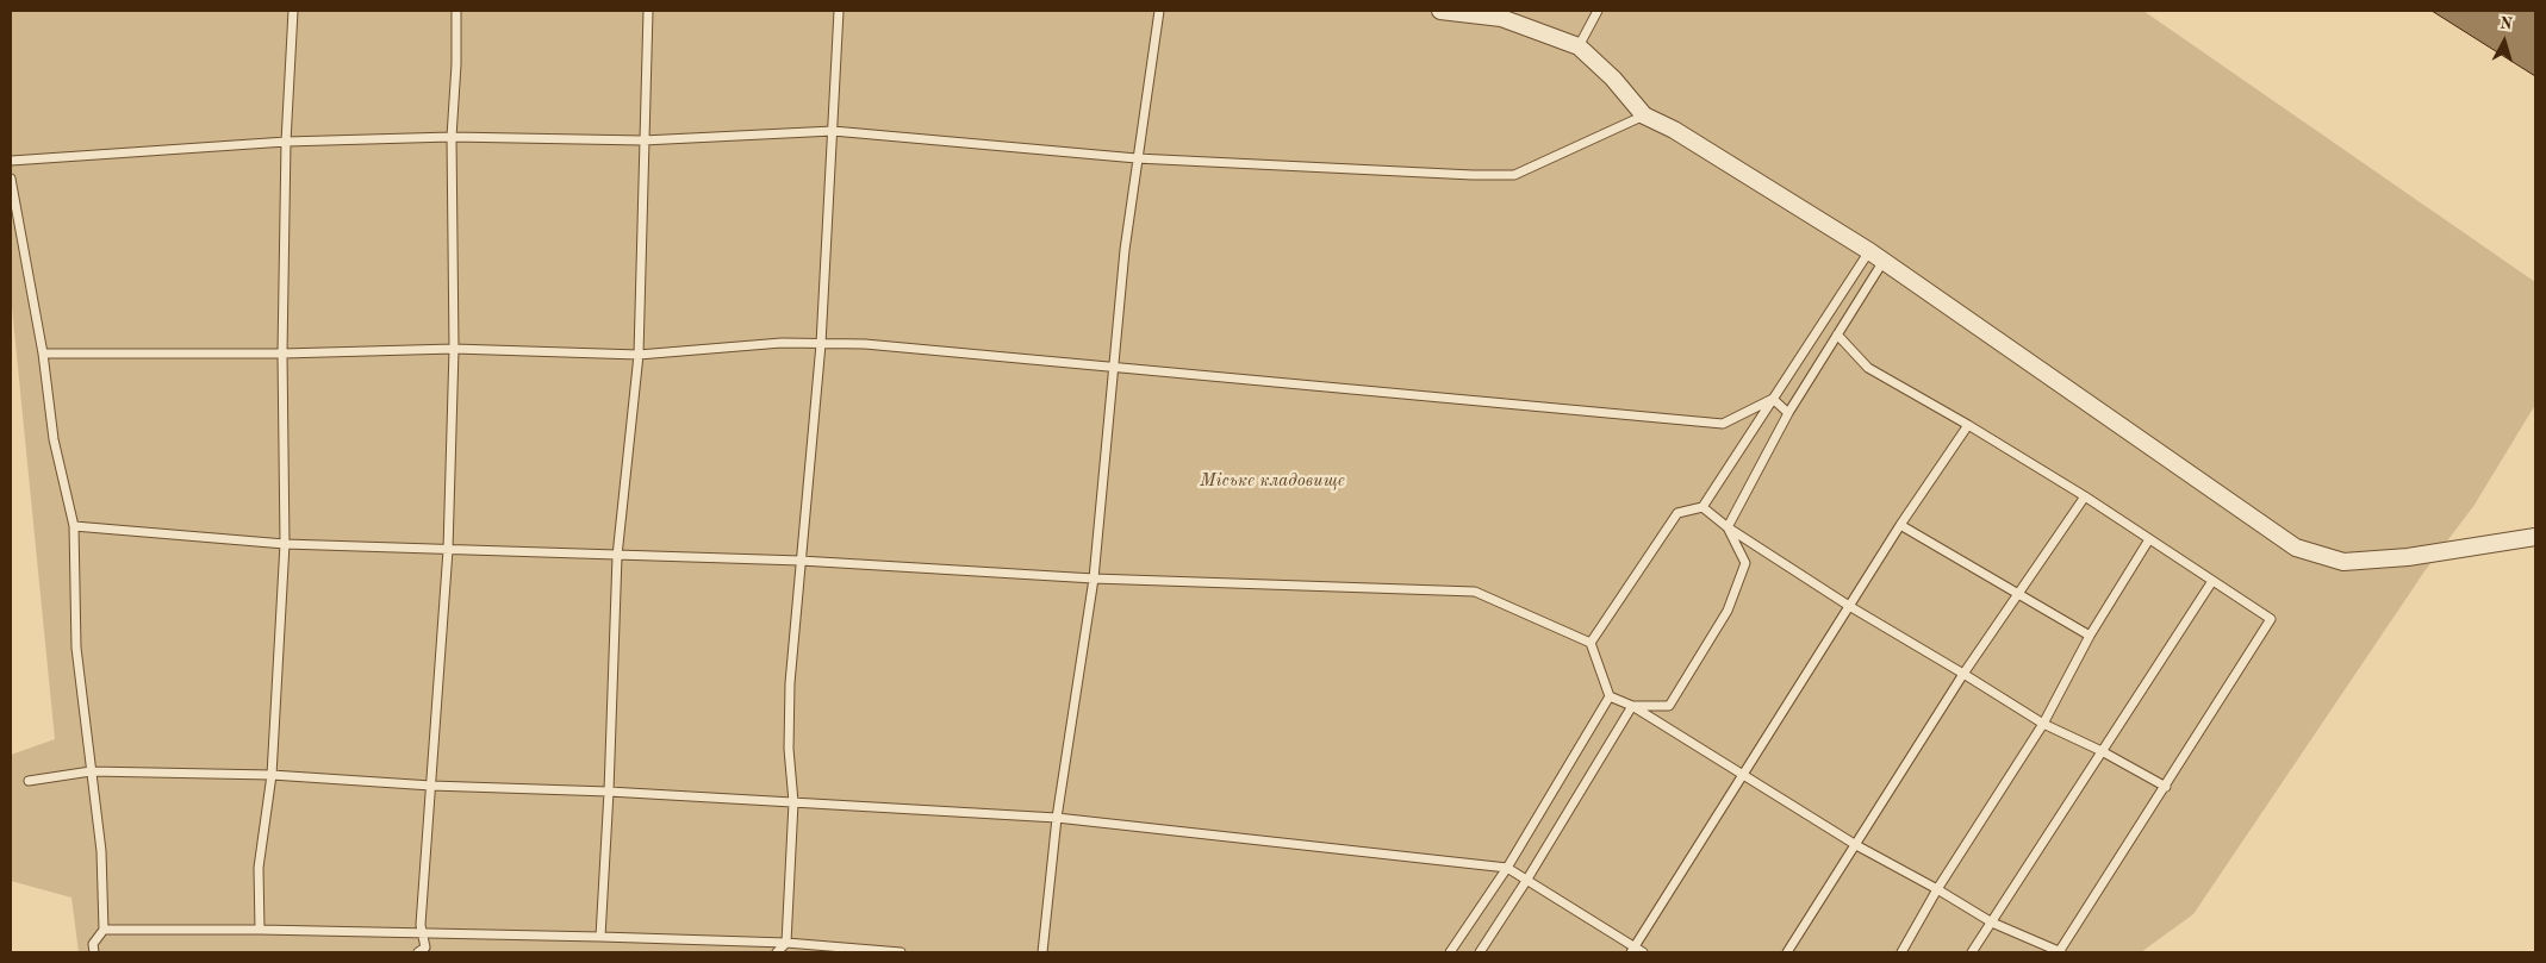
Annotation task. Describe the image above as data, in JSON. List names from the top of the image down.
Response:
{
  "parks": ["Міське кладовище"],
  "north": "top"
}
